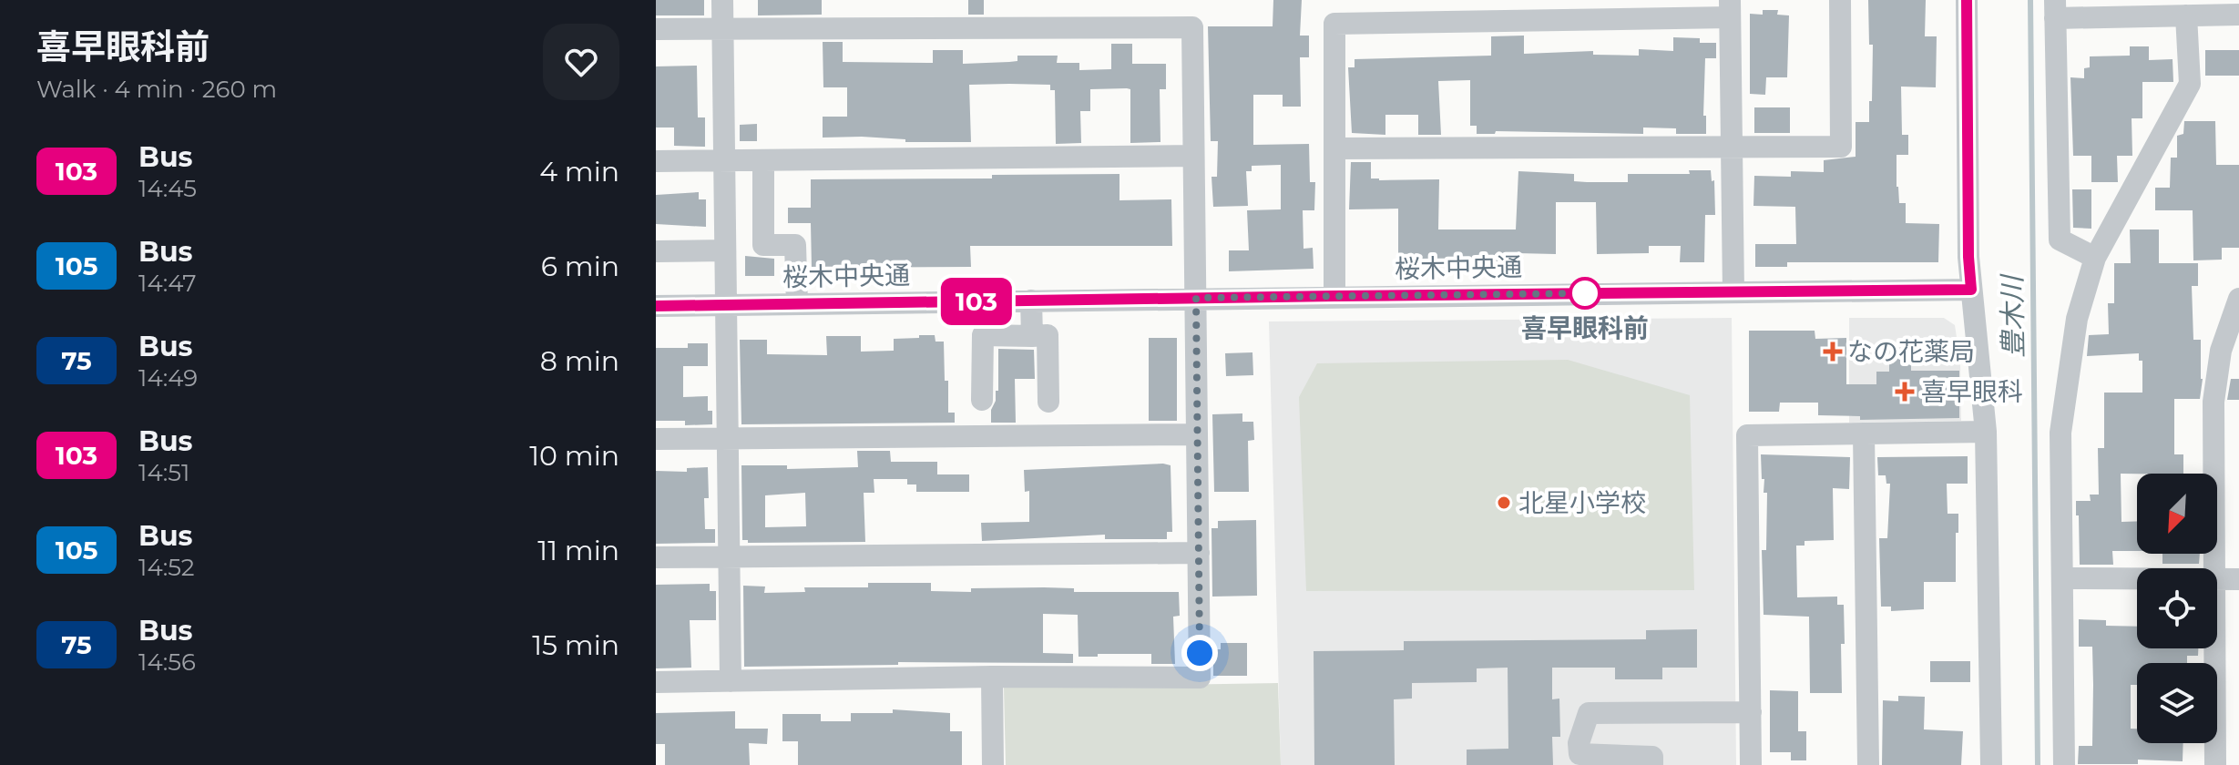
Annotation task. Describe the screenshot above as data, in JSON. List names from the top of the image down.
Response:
{
  "streets": {
    "street": ["桜木中央通"]
  },
  "water": ["豊木川"],
  "places": {
    "other": ["喜早眼科前", "北星小学校"],
    "health": ["なの花薬局", "喜早眼科"]
  },
  "lines": ["bus line 103"],
  "north": "bottom left",
  "page": {
    "heading": ["喜早眼科前", "Walk · 4 min · 260 m"],
    "on_map": "103",
    "list": [
      {
        "mark": "103",
        "name": "Bus",
        "note": "14:45",
        "value": "4 min"
      },
      {
        "mark": "105",
        "name": "Bus",
        "note": "14:47",
        "value": "6 min"
      },
      {
        "mark": "75",
        "name": "Bus",
        "note": "14:49",
        "value": "8 min"
      },
      {
        "mark": "103",
        "name": "Bus",
        "note": "14:51",
        "value": "10 min"
      },
      {
        "mark": "105",
        "name": "Bus",
        "note": "14:52",
        "value": "11 min"
      },
      {
        "mark": "75",
        "name": "Bus",
        "note": "14:56",
        "value": "15 min"
      }
    ]
  }
}
